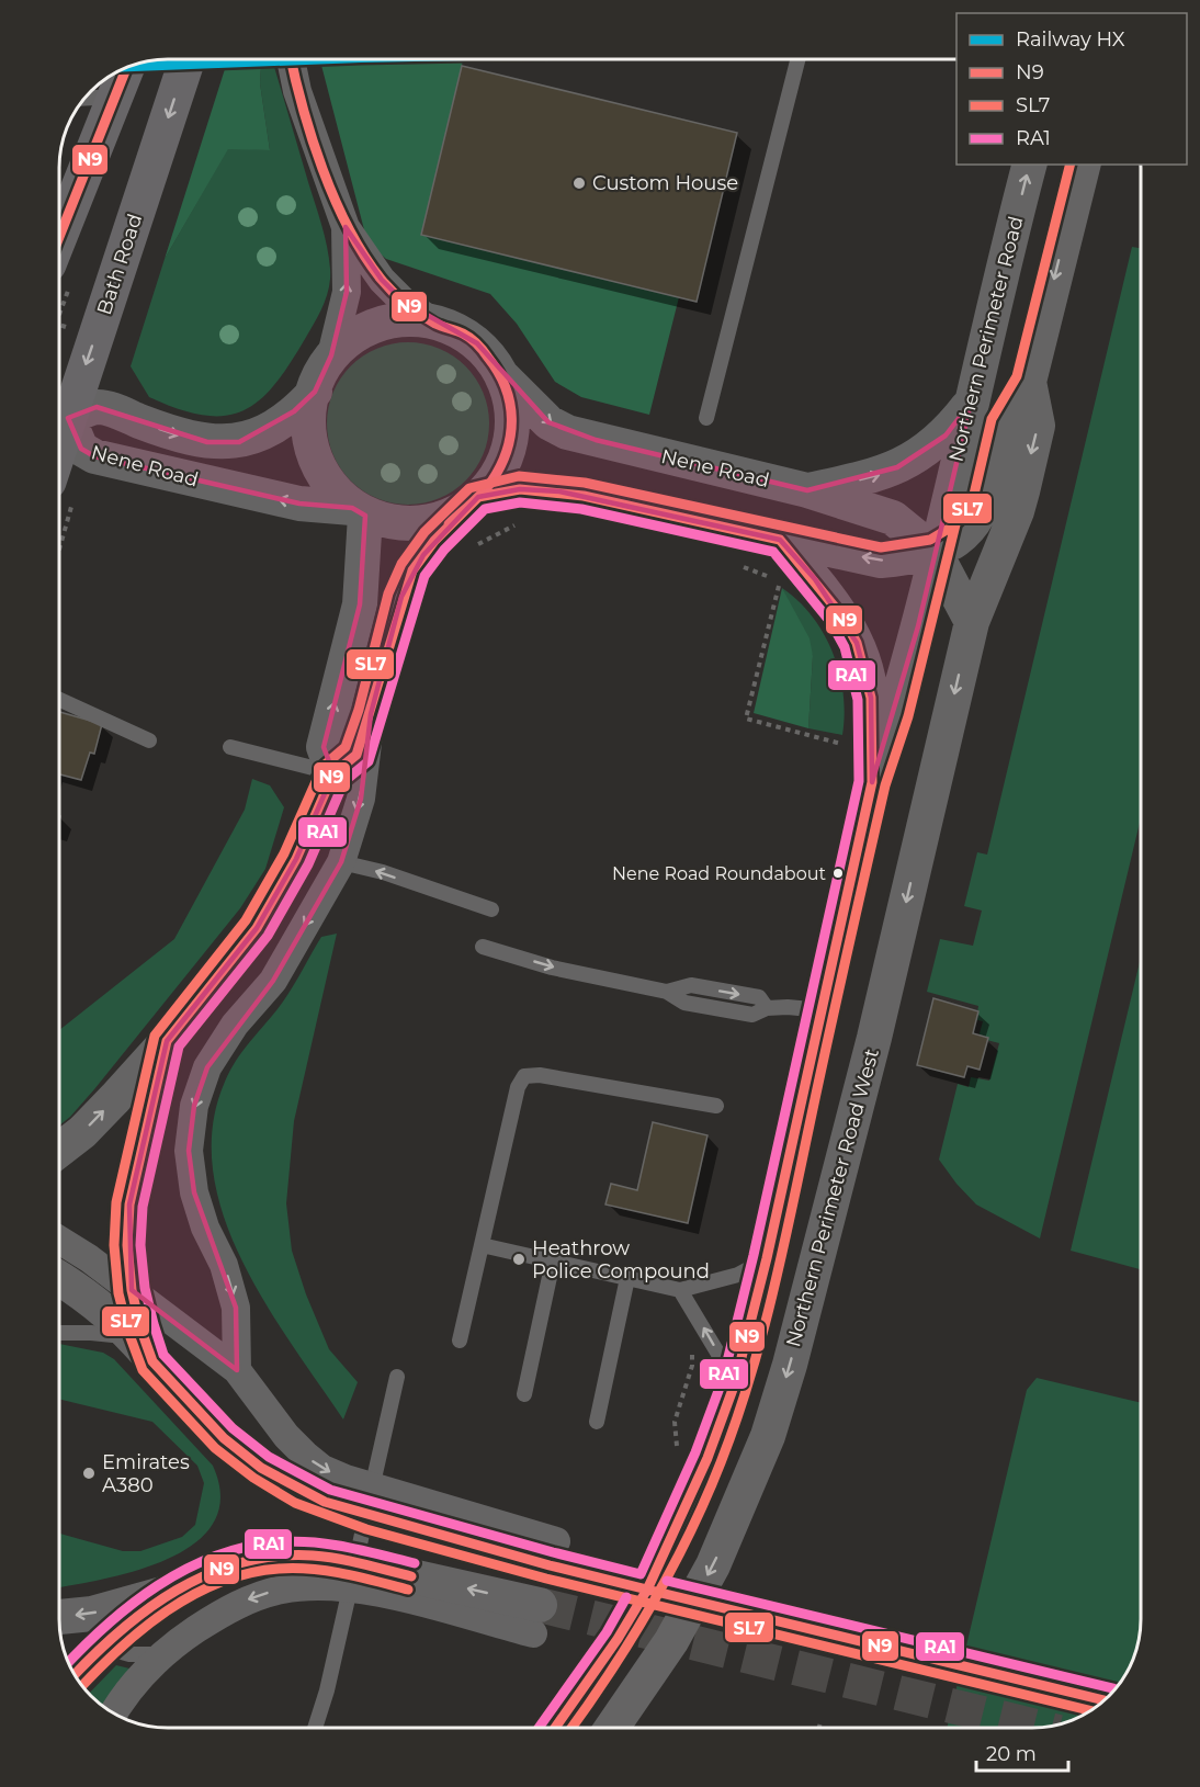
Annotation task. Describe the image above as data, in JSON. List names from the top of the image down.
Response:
{
  "streets": {
    "highway": ["Bath Road"],
    "street": ["Northern Perimeter Road", "Nene Road", "Northern Perimeter Road West"]
  },
  "crossings": [
    ["Bath Road", "Nene Road"],
    ["Northern Perimeter Road", "Nene Road"],
    ["Nene Road", "Northern Perimeter Road West"]
  ],
  "places": [
    "Custom House",
    "Nene Road Roundabout",
    "Heathrow Police Compound",
    "Emirates A380"
  ],
  "lines": [
    "rail line HX",
    "transit line N9",
    "transit line SL7",
    "transit line RA1"
  ],
  "legend": [
    "Railway HX",
    "N9",
    "SL7",
    "RA1"
  ],
  "scale_bar": "20 m"
}
